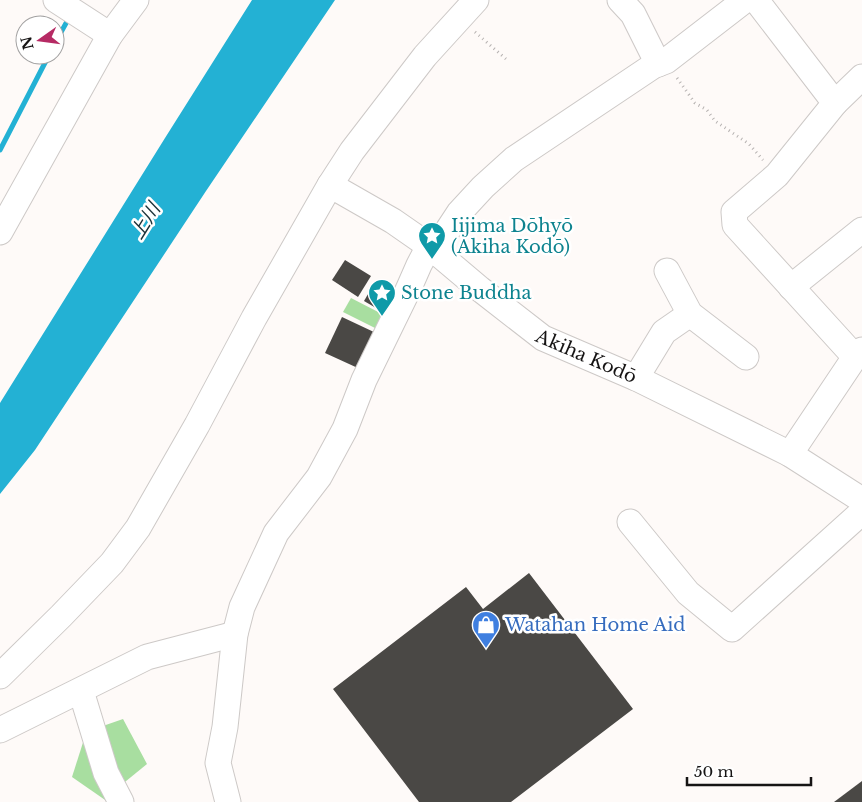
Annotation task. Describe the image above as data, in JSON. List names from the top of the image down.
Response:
{
  "streets": {
    "street": ["Akiha Kodō"]
  },
  "water": ["上川"],
  "places": {
    "place": ["Iijima Dōhyō (Akiha Kodō)", "Stone Buddha"],
    "shop": ["Watahan Home Aid"]
  },
  "scale_bar": "50 m",
  "north": "left"
}
